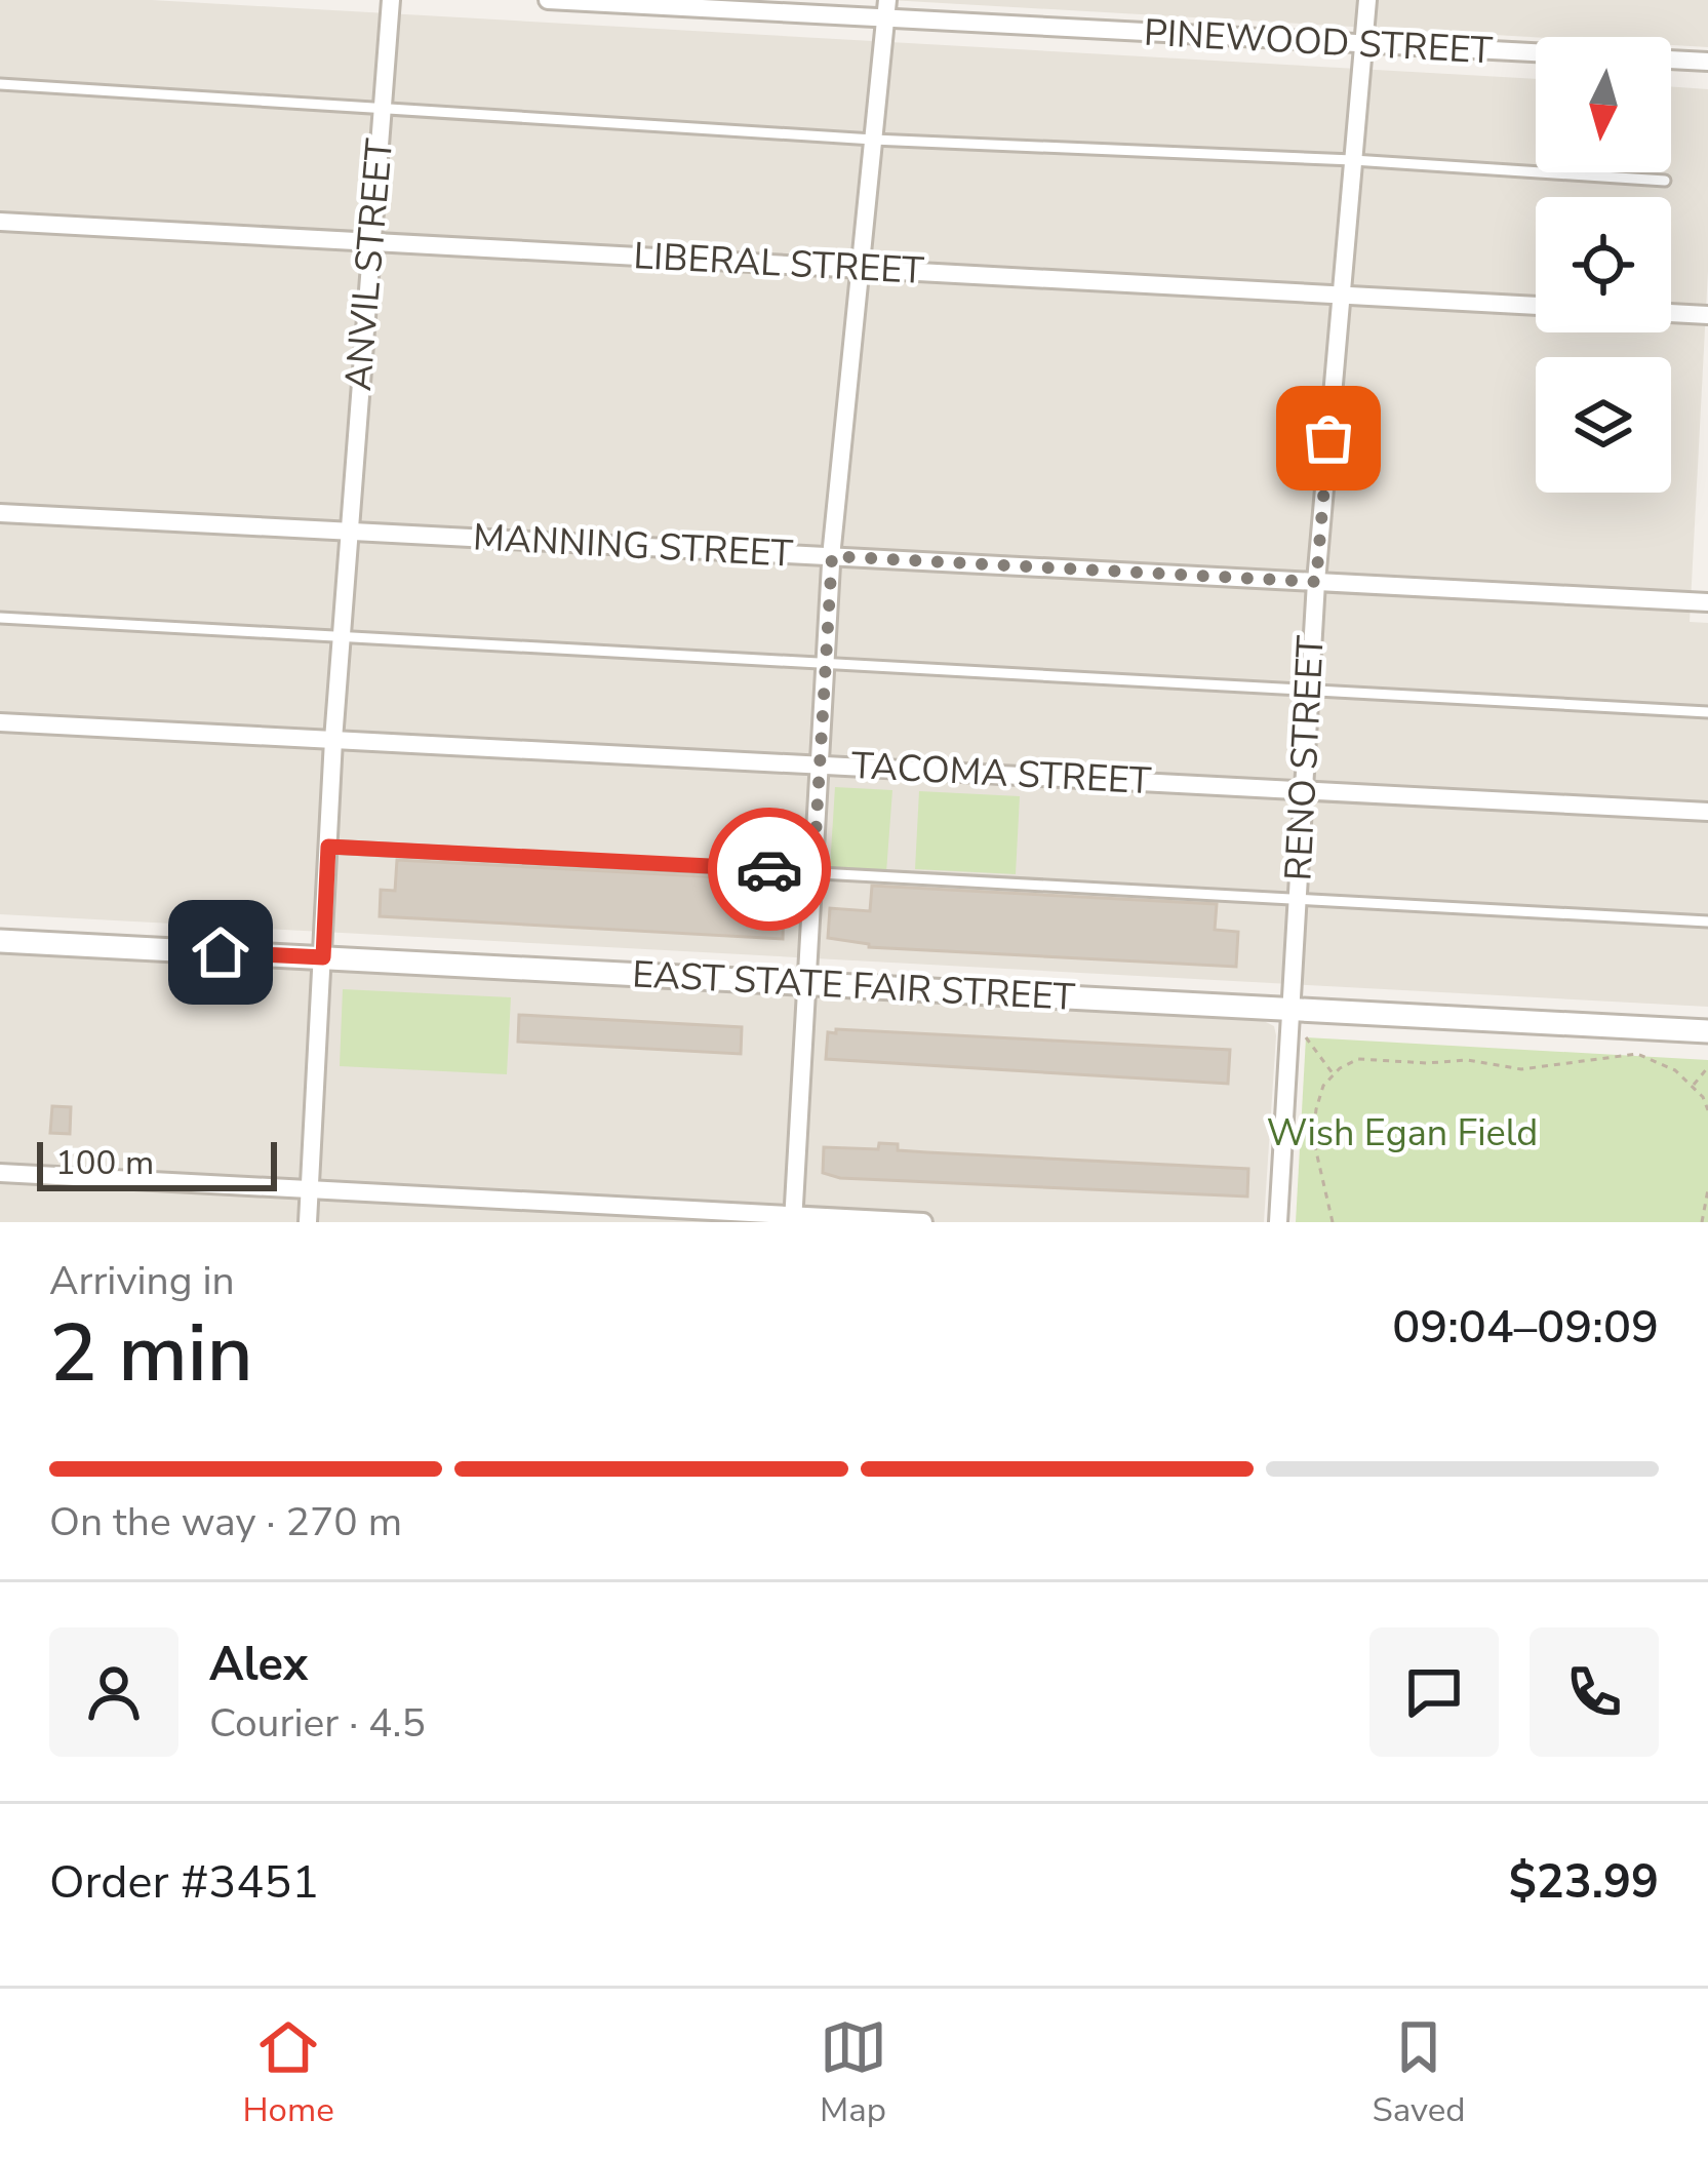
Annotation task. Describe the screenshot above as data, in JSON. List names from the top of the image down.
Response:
{
  "streets": {
    "street": [
      "PINEWOOD STREET",
      "LIBERAL STREET",
      "ANVIL STREET",
      "MANNING STREET",
      "RENO STREET",
      "TACOMA STREET",
      "EAST STATE FAIR STREET"
    ]
  },
  "crossings": [
    ["PINEWOOD STREET", "RENO STREET"],
    ["LIBERAL STREET", "ANVIL STREET"],
    ["LIBERAL STREET", "RENO STREET"],
    ["ANVIL STREET", "MANNING STREET"],
    ["ANVIL STREET", "TACOMA STREET"],
    ["ANVIL STREET", "EAST STATE FAIR STREET"],
    ["MANNING STREET", "RENO STREET"],
    ["RENO STREET", "TACOMA STREET"],
    ["RENO STREET", "EAST STATE FAIR STREET"]
  ],
  "parks": ["Wish Egan Field"],
  "scale_bar": "100 m",
  "north": "bottom",
  "page": {
    "scale": "100 m",
    "heading": ["2 min", "Arriving in", "09:04–09:09"],
    "panel": [
      "Alex",
      "Courier · 4.5",
      "Order #3451",
      "$23.99"
    ],
    "bar": "On the way · 270 m",
    "tabs": ["Home", "Map", "Saved"]
  }
}
